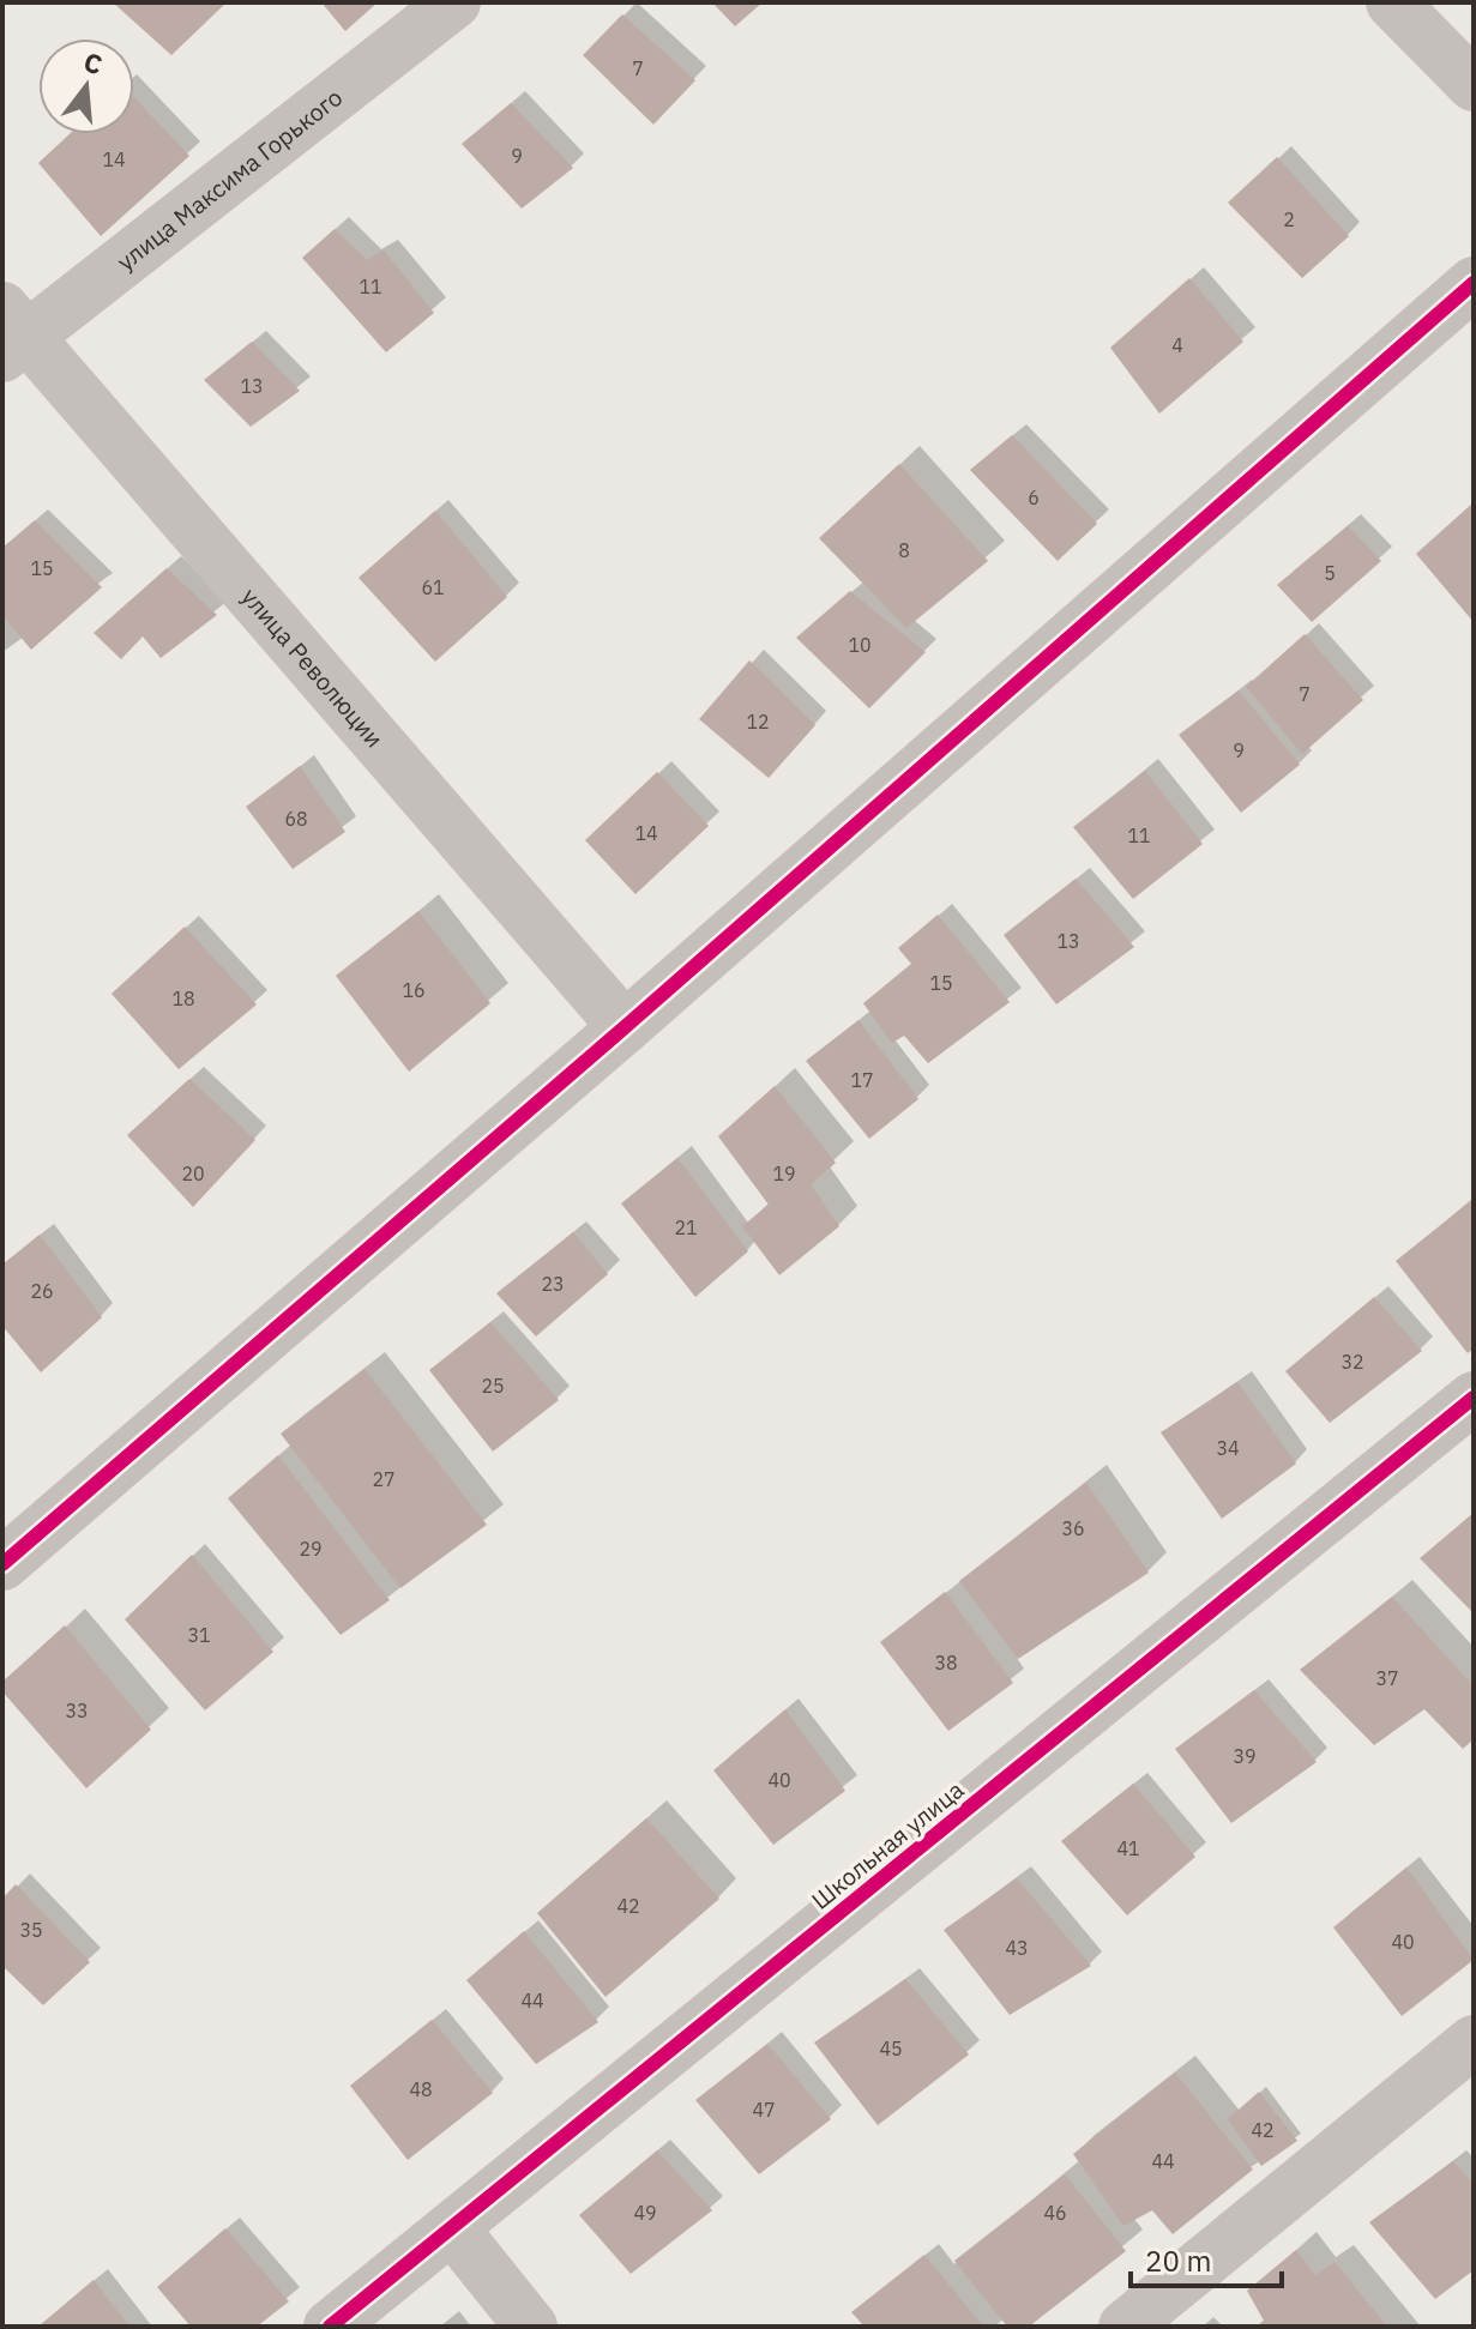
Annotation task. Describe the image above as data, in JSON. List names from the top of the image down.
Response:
{
  "streets": {
    "street": ["улица Максима Горького", "улица Революции", "Школьная улица"]
  },
  "crossings": [
    ["улица Максима Горького", "улица Революции"]
  ],
  "house_numbers": [
    "7",
    "9",
    "14",
    "2",
    "11",
    "4",
    "13",
    "6",
    "8",
    "15",
    "5",
    "61",
    "10",
    "7",
    "12",
    "9",
    "68",
    "14",
    "11",
    "13",
    "15",
    "16",
    "18",
    "17",
    "20",
    "19",
    "21",
    "23",
    "26",
    "32",
    "25",
    "34",
    "27",
    "36",
    "29",
    "31",
    "38",
    "37",
    "33",
    "39",
    "40",
    "41",
    "42",
    "35",
    "40",
    "43",
    "44",
    "45",
    "48",
    "47",
    "42",
    "44",
    "49",
    "46"
  ],
  "scale_bar": "20 m",
  "north": "top"
}
